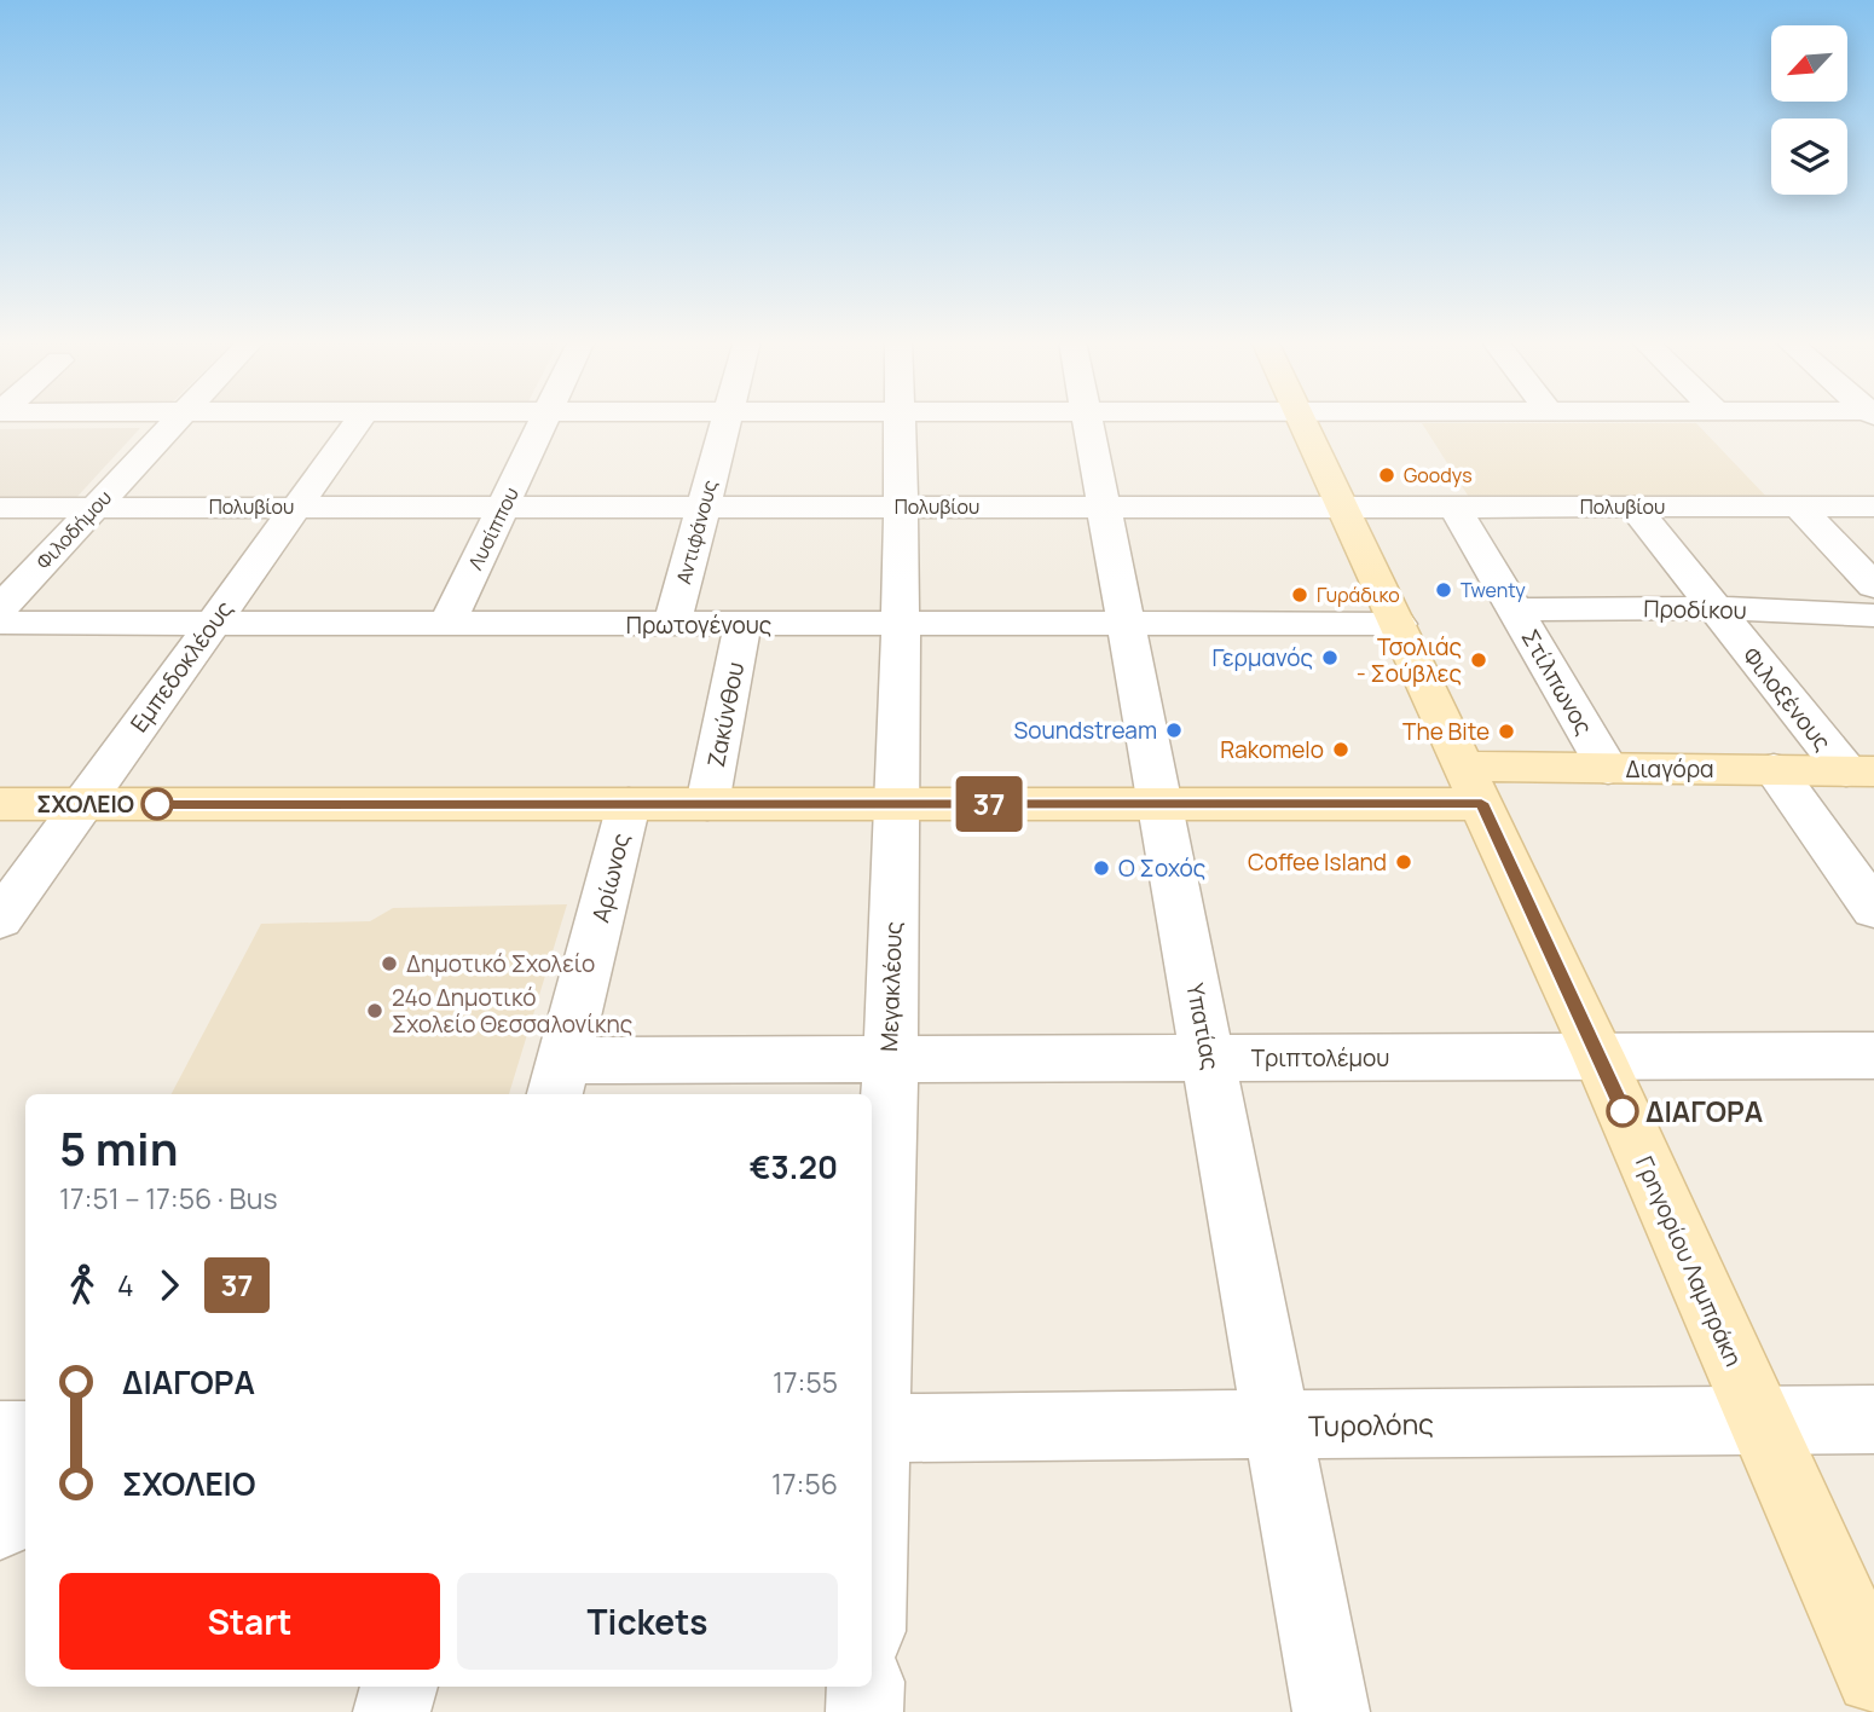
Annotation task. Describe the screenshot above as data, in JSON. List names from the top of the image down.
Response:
{
  "streets": {
    "main road": ["Διαγόρα", "Γρηγορίου Λαμπράκη"],
    "street": [
      "Πολυβίου",
      "Λυσίππου",
      "Φιλοδήμου",
      "Αντιφάνους",
      "Προδίκου",
      "Πρωτογένους",
      "Εμπεδοκλέους",
      "Στίλπωνος",
      "Φιλοξένους",
      "Ζακύνθου",
      "Αρίωνος",
      "Μεγακλέους",
      "Υπατίας",
      "Τριπτολέμου",
      "Τυρολόης"
    ]
  },
  "crossings": [
    ["Πολυβίου", "Λυσίππου"],
    ["Πολυβίου", "Φιλοδήμου"],
    ["Πολυβίου", "Αντιφάνους"],
    ["Πολυβίου", "Εμπεδοκλέους"],
    ["Πολυβίου", "Στίλπωνος"],
    ["Πολυβίου", "Φιλοξένους"],
    ["Πολυβίου", "Μεγακλέους"],
    ["Πολυβίου", "Υπατίας"],
    ["Πολυβίου", "Γρηγορίου Λαμπράκη"],
    ["Λυσίππου", "Πρωτογένους"],
    ["Αντιφάνους", "Πρωτογένους"],
    ["Προδίκου", "Στίλπωνος"],
    ["Προδίκου", "Φιλοξένους"],
    ["Πρωτογένους", "Εμπεδοκλέους"],
    ["Πρωτογένους", "Ζακύνθου"],
    ["Πρωτογένους", "Μεγακλέους"],
    ["Πρωτογένους", "Υπατίας"],
    ["Πρωτογένους", "Γρηγορίου Λαμπράκη"],
    ["Εμπεδοκλέους", "Διαγόρα"],
    ["Στίλπωνος", "Διαγόρα"],
    ["Φιλοξένους", "Διαγόρα"],
    ["Ζακύνθου", "Διαγόρα"],
    ["Διαγόρα", "Αρίωνος"],
    ["Διαγόρα", "Μεγακλέους"],
    ["Διαγόρα", "Υπατίας"],
    ["Διαγόρα", "Γρηγορίου Λαμπράκη"],
    ["Αρίωνος", "Τριπτολέμου"],
    ["Μεγακλέους", "Τριπτολέμου"],
    ["Μεγακλέους", "Τυρολόης"],
    ["Υπατίας", "Τριπτολέμου"],
    ["Υπατίας", "Τυρολόης"],
    ["Τριπτολέμου", "Γρηγορίου Λαμπράκη"],
    ["Γρηγορίου Λαμπράκη", "Τυρολόης"]
  ],
  "places": [
    "Goodys",
    "Twenty",
    "Γυράδικο",
    "Γερμανός",
    "Τσολιάς - Σούβλες",
    "Soundstream",
    "The Bite",
    "Rakomelo",
    "ΣΧΟΛΕΙΟ",
    "Coffee Island",
    "Ο Σοχός",
    "Δημοτικό Σχολείο",
    "24ο Δημοτικό Σχολείο Θεσσαλονίκης",
    "ΔΙΑΓΟΡΑ"
  ],
  "lines": ["bus line 37"],
  "north": "bottom left",
  "page": {
    "on_map": "37",
    "heading": ["5 min", "17:51 – 17:56 · Bus", "€3.20"],
    "legs": ["4", "37"],
    "list": [
      {
        "name": "ΔΙΑΓΟΡΑ",
        "value": "17:55"
      },
      {
        "name": "ΣΧΟΛΕΙΟ",
        "value": "17:56"
      }
    ],
    "buttons": ["Start", "Tickets"]
  }
}
